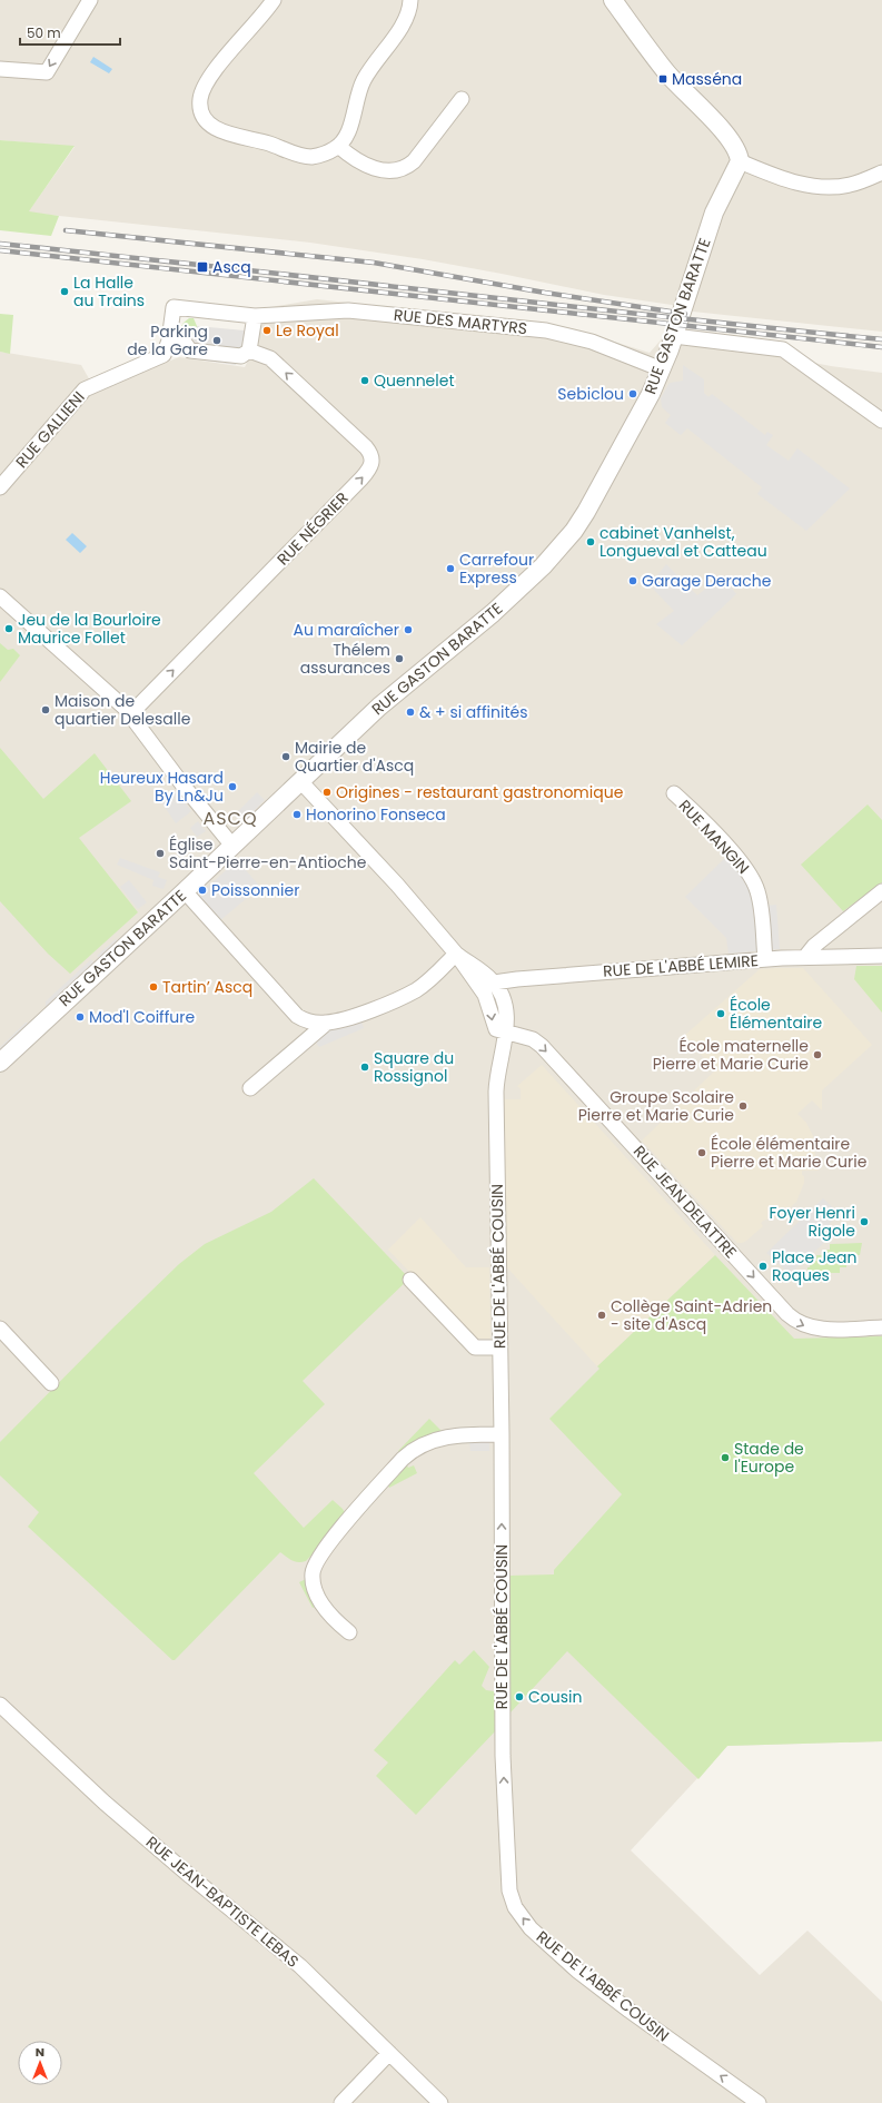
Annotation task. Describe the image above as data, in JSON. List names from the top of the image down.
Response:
{
  "streets": {
    "street": [
      "RUE GASTON BARATTE",
      "RUE DES MARTYRS",
      "RUE GALLIENI",
      "RUE NÉGRIER",
      "RUE MANGIN",
      "RUE DE L'ABBÉ LEMIRE",
      "RUE JEAN DELATTRE",
      "RUE DE L'ABBÉ COUSIN",
      "RUE JEAN-BAPTISTE LEBAS"
    ]
  },
  "crossings": [
    ["RUE GASTON BARATTE", "RUE DES MARTYRS"],
    ["RUE DES MARTYRS", "RUE GALLIENI"],
    ["RUE MANGIN", "RUE DE L'ABBÉ LEMIRE"],
    ["RUE DE L'ABBÉ LEMIRE", "RUE DE L'ABBÉ COUSIN"],
    ["RUE JEAN DELATTRE", "RUE DE L'ABBÉ COUSIN"]
  ],
  "one_way": ["RUE JEAN DELATTRE", "RUE DE L'ABBÉ COUSIN"],
  "districts": ["ASCQ"],
  "places": {
    "transit": ["Masséna", "Ascq"],
    "other": [
      "La Halle au Trains",
      "Le Royal",
      "Parking de la Gare",
      "Quennelet",
      "Sebiclou",
      "cabinet Vanhelst, Longueval et Catteau",
      "Carrefour Express",
      "Garage Derache",
      "Jeu de la Bourloire Maurice Follet",
      "Au maraîcher",
      "Thélem assurances",
      "Maison de quartier Delesalle",
      "& + si affinités",
      "Mairie de Quartier d'Ascq",
      "Heureux Hasard By Ln&Ju",
      "Origines - restaurant gastronomique",
      "Honorino Fonseca",
      "Église Saint-Pierre-en-Antioche",
      "Poissonnier",
      "Tartin’ Ascq",
      "École Élémentaire",
      "Mod'l Coiffure",
      "École maternelle Pierre et Marie Curie",
      "Square du Rossignol",
      "Groupe Scolaire Pierre et Marie Curie",
      "École élémentaire Pierre et Marie Curie",
      "Foyer Henri Rigole",
      "Place Jean Roques",
      "Collège Saint-Adrien - site d'Ascq",
      "Stade de l'Europe",
      "Cousin"
    ]
  },
  "scale_bar": "50 m",
  "north": "top"
}
